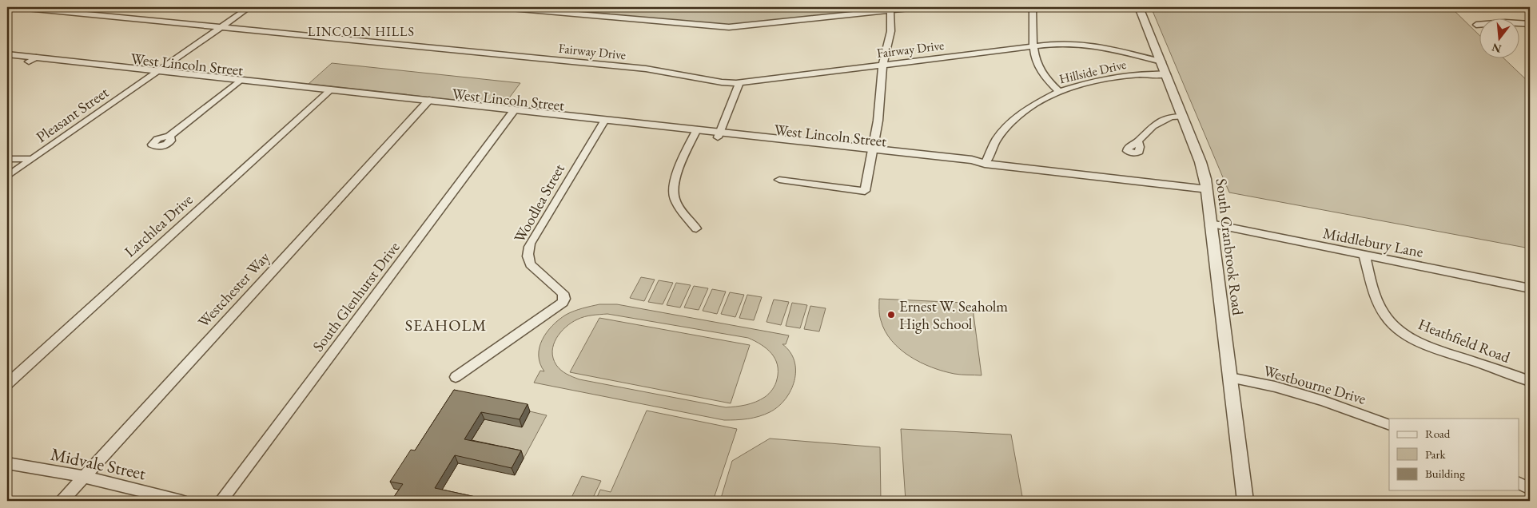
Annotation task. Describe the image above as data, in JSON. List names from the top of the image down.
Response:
{
  "streets": {
    "street": [
      "Fairway Drive",
      "West Lincoln Street",
      "Hillside Drive",
      "Pleasant Street",
      "Woodlea Street",
      "Larchlea Drive",
      "Middlebury Lane",
      "South Cranbrook Road",
      "Westchester Way",
      "South Glenhurst Drive",
      "Heathfield Road",
      "Westbourne Drive",
      "Midvale Street"
    ]
  },
  "crossings": [
    ["Fairway Drive", "Pleasant Street"],
    ["Fairway Drive", "South Cranbrook Road"],
    ["West Lincoln Street", "Hillside Drive"],
    ["West Lincoln Street", "Pleasant Street"],
    ["West Lincoln Street", "Woodlea Street"],
    ["West Lincoln Street", "Larchlea Drive"],
    ["West Lincoln Street", "South Cranbrook Road"],
    ["West Lincoln Street", "Westchester Way"],
    ["West Lincoln Street", "South Glenhurst Drive"],
    ["Hillside Drive", "South Cranbrook Road"],
    ["Middlebury Lane", "South Cranbrook Road"],
    ["Middlebury Lane", "Heathfield Road"],
    ["South Cranbrook Road", "Westbourne Drive"],
    ["Westchester Way", "Midvale Street"]
  ],
  "districts": ["LINCOLN HILLS", "SEAHOLM"],
  "places": ["Ernest W. Seaholm High School"],
  "legend": ["Road", "Park", "Building"],
  "north": "bottom"
}
